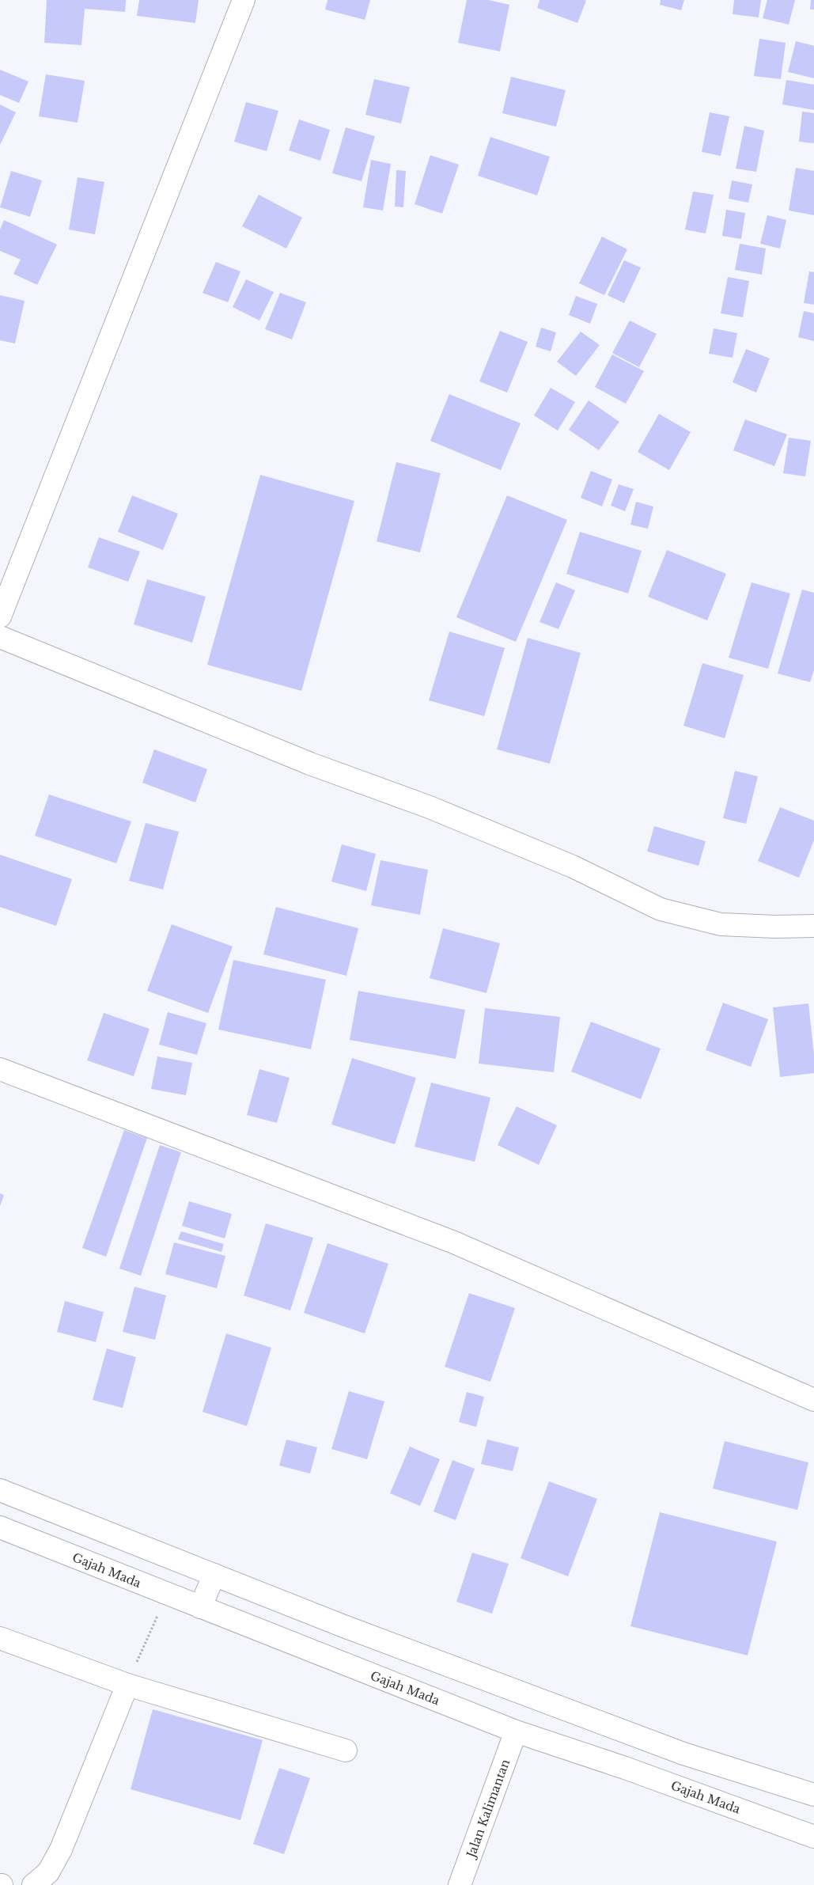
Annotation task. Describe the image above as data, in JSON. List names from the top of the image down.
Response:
{
  "streets": {
    "street": ["Gajah Mada", "Jalan Kalimantan"]
  },
  "crossings": [
    ["Gajah Mada", "Jalan Kalimantan"]
  ]
}
